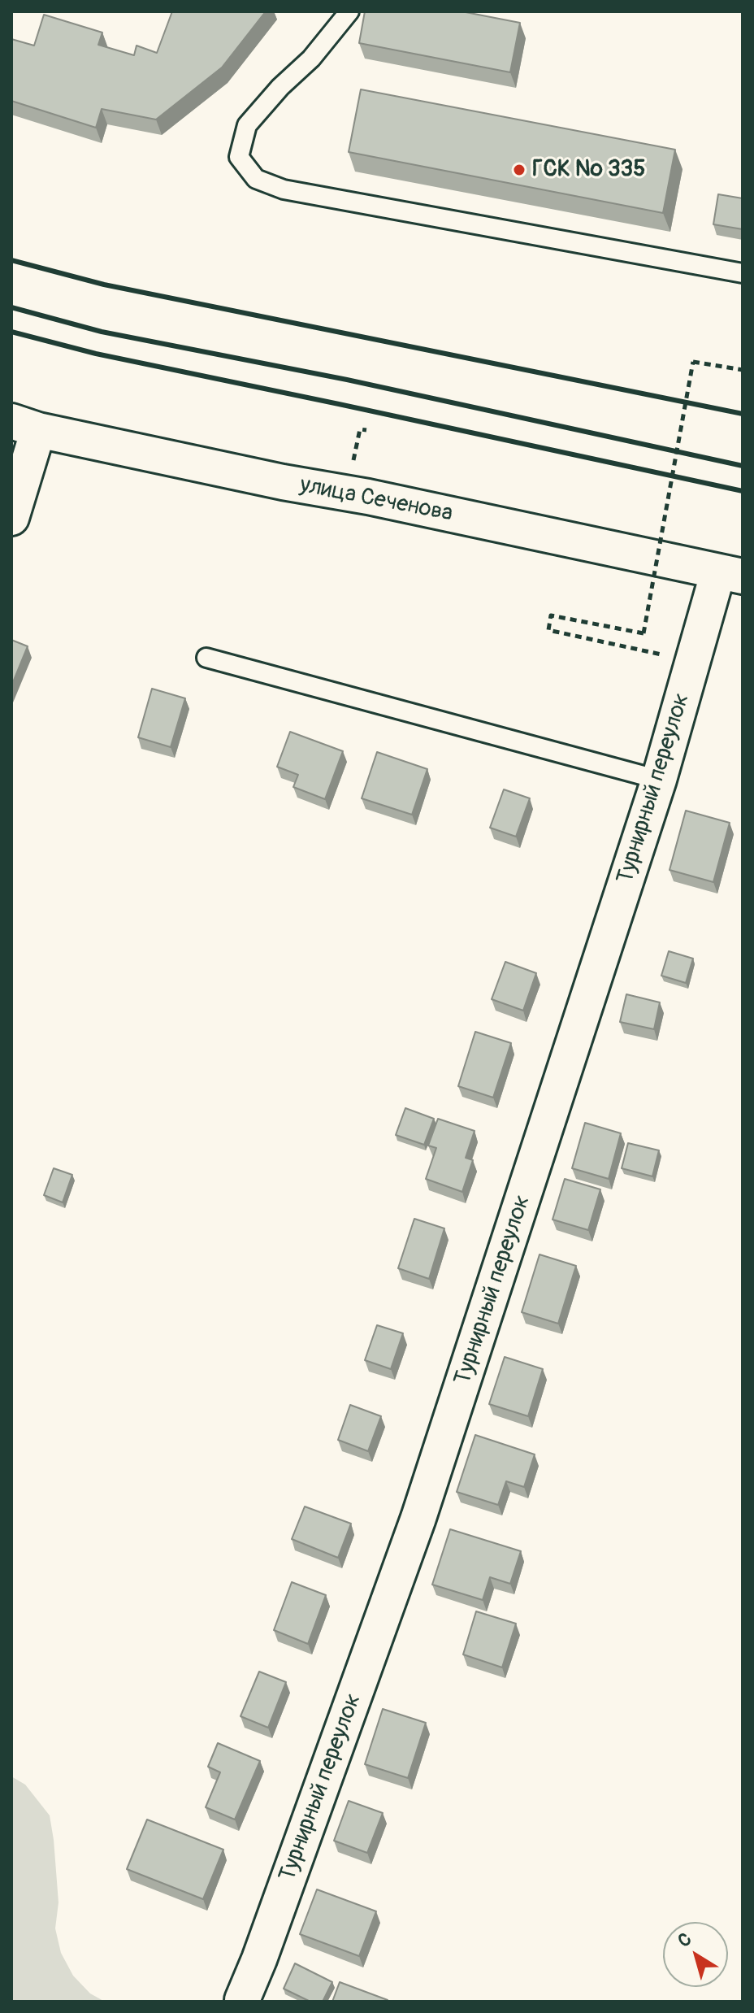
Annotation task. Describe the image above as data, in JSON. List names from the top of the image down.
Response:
{
  "streets": {
    "street": ["улица Сеченова", "Турнирный переулок"]
  },
  "crossings": [
    ["улица Сеченова", "Турнирный переулок"]
  ],
  "places": ["ГСК № 335"],
  "north": "top left"
}
